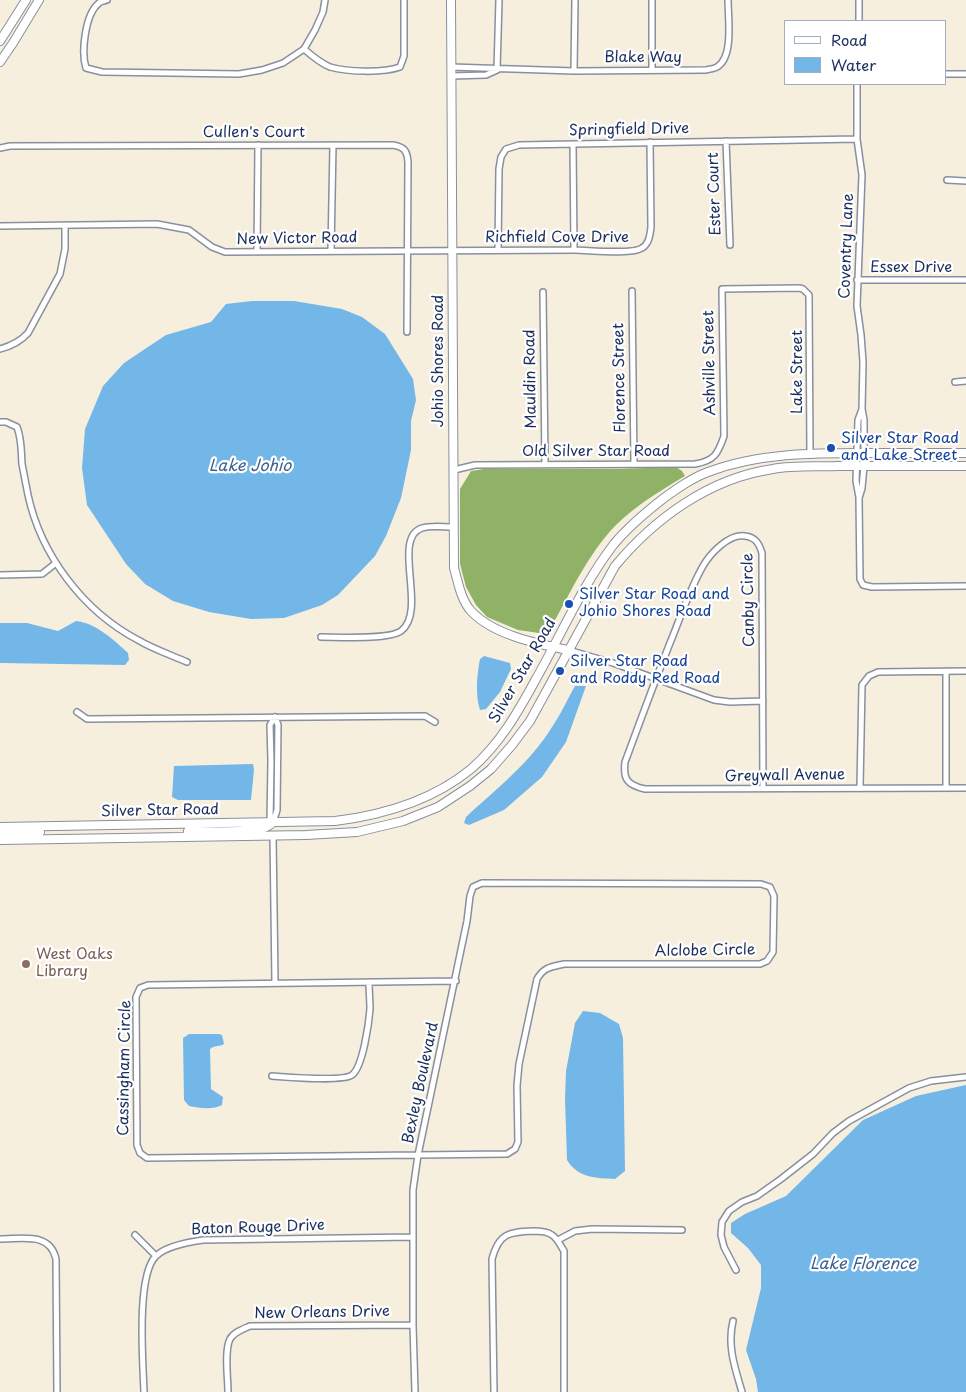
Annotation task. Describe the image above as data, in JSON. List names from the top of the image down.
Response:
{
  "streets": {
    "main road": ["Johio Shores Road", "Silver Star Road"],
    "street": [
      "Blake Way",
      "Springfield Drive",
      "Cullen's Court",
      "Ester Court",
      "Richfield Cove Drive",
      "New Victor Road",
      "Coventry Lane",
      "Essex Drive",
      "Ashville Street",
      "Lake Street",
      "Florence Street",
      "Mauldin Road",
      "Old Silver Star Road",
      "Canby Circle",
      "Greywall Avenue",
      "Alclobe Circle",
      "Cassingham Circle",
      "Bexley Boulevard",
      "Baton Rouge Drive",
      "New Orleans Drive"
    ]
  },
  "crossings": [
    ["Blake Way", "Johio Shores Road"],
    ["Springfield Drive", "Ester Court"],
    ["Springfield Drive", "Richfield Cove Drive"],
    ["Springfield Drive", "Coventry Lane"],
    ["Cullen's Court", "New Victor Road"],
    ["Richfield Cove Drive", "New Victor Road"],
    ["Richfield Cove Drive", "Johio Shores Road"],
    ["New Victor Road", "Johio Shores Road"],
    ["Coventry Lane", "Essex Drive"],
    ["Coventry Lane", "Silver Star Road"],
    ["Johio Shores Road", "Old Silver Star Road"],
    ["Johio Shores Road", "Silver Star Road"],
    ["Ashville Street", "Lake Street"],
    ["Ashville Street", "Old Silver Star Road"],
    ["Lake Street", "Silver Star Road"],
    ["Florence Street", "Old Silver Star Road"],
    ["Mauldin Road", "Old Silver Star Road"],
    ["Canby Circle", "Greywall Avenue"],
    ["Alclobe Circle", "Cassingham Circle"],
    ["Alclobe Circle", "Bexley Boulevard"],
    ["Cassingham Circle", "Bexley Boulevard"],
    ["Bexley Boulevard", "Baton Rouge Drive"],
    ["Bexley Boulevard", "New Orleans Drive"]
  ],
  "water": ["Lake Johio", "Lake Florence"],
  "places": [
    "Silver Star Road and Lake Street",
    "Silver Star Road and Johio Shores Road",
    "Silver Star Road and Roddy Red Road",
    "West Oaks Library"
  ],
  "legend": ["Road", "Water"]
}
